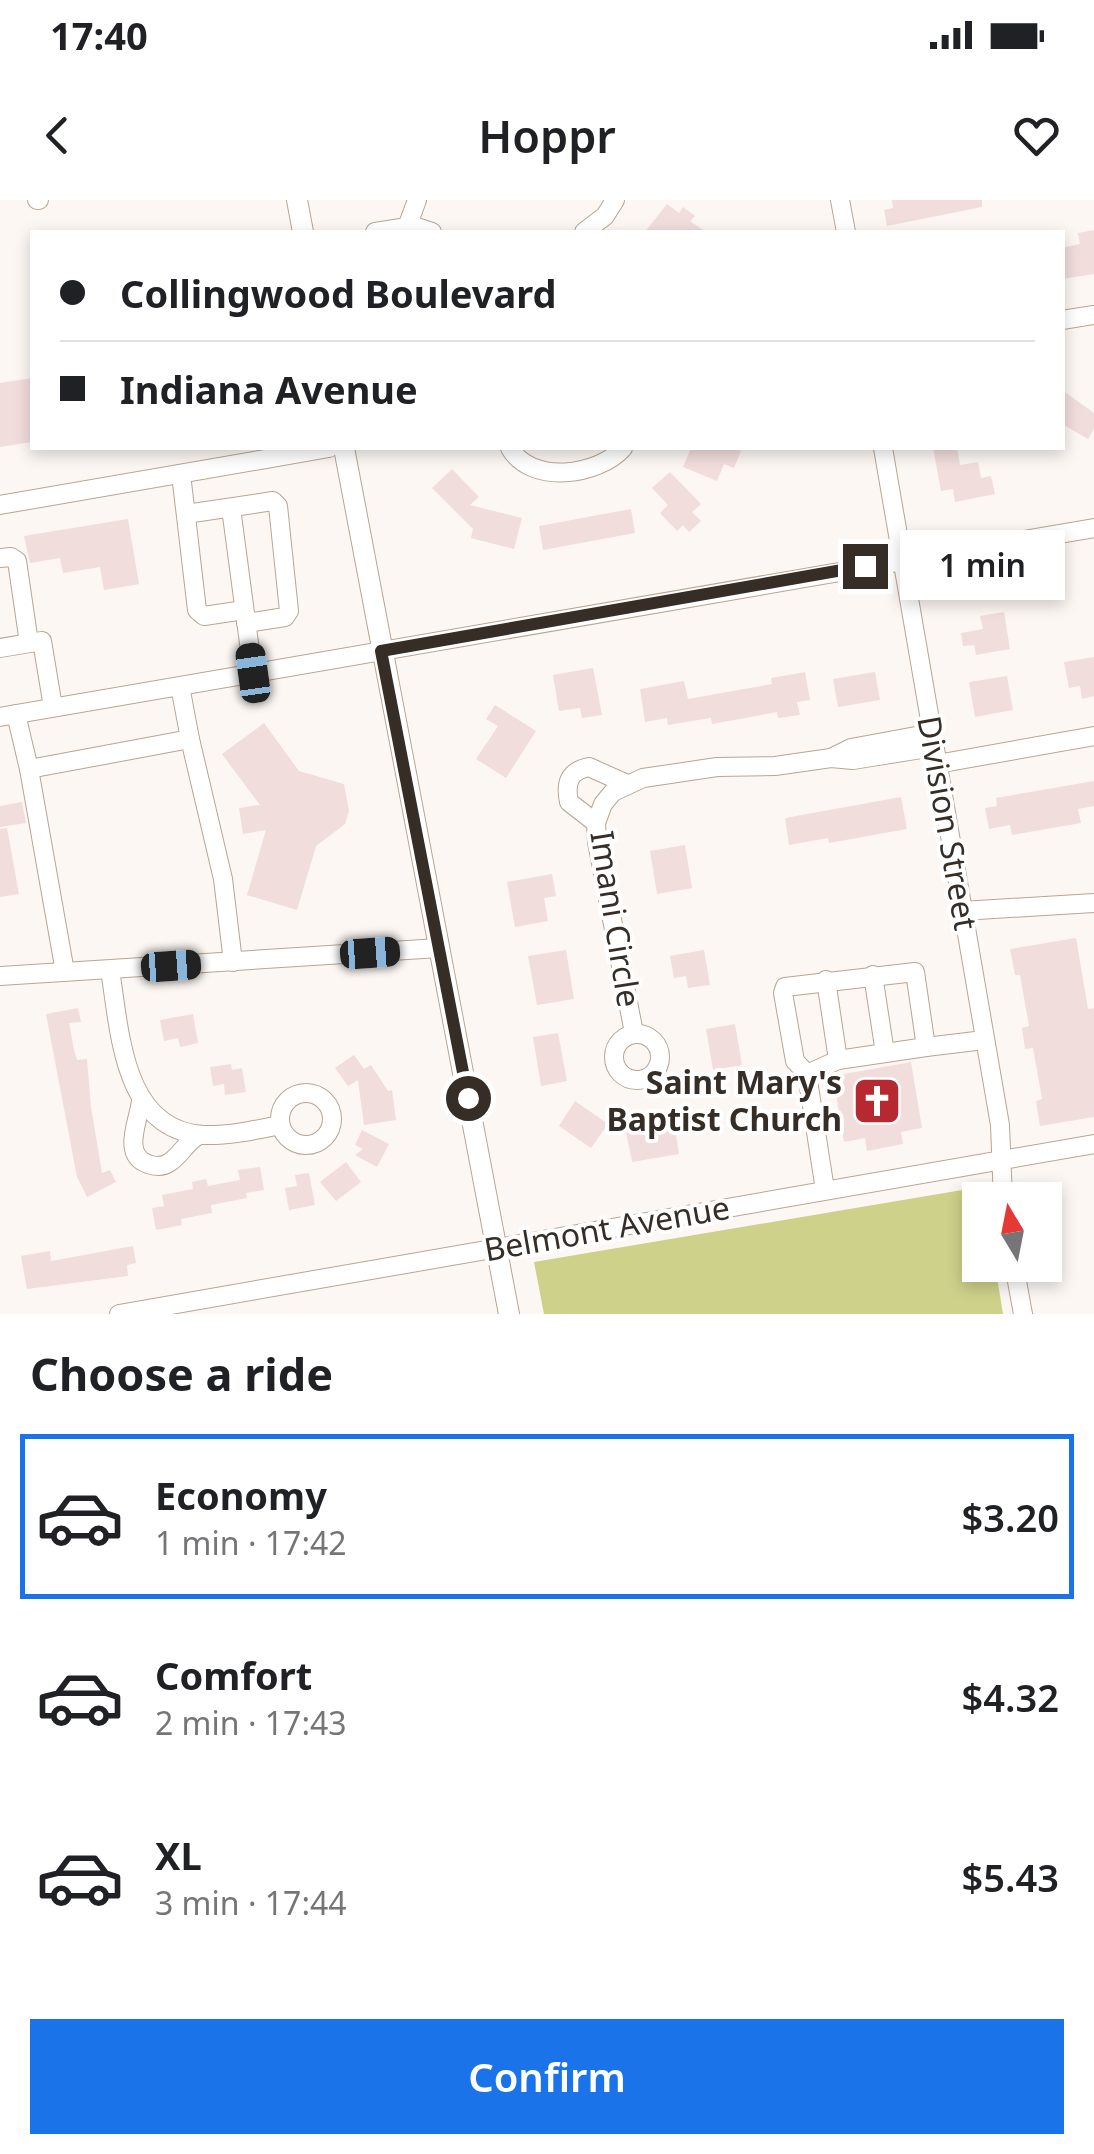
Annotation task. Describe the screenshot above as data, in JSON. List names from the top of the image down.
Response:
{
  "streets": {
    "street": ["Division Street", "Imani Circle", "Belmont Avenue"]
  },
  "crossings": [
    ["Division Street", "Imani Circle"],
    ["Division Street", "Belmont Avenue"]
  ],
  "places": {
    "church": ["Saint Mary's Baptist Church"]
  },
  "north": "top",
  "page": {
    "status": "17:40",
    "header": "Hoppr",
    "banner": ["Collingwood Boulevard", "Indiana Avenue"],
    "bubble": "1 min",
    "heading": "Choose a ride",
    "list": [
      {
        "name": "Economy",
        "note": "1 min · 17:42",
        "value": "$3.20"
      },
      {
        "name": "Comfort",
        "note": "2 min · 17:43",
        "value": "$4.32"
      },
      {
        "name": "XL",
        "note": "3 min · 17:44",
        "value": "$5.43"
      }
    ],
    "buttons": "Confirm"
  }
}
